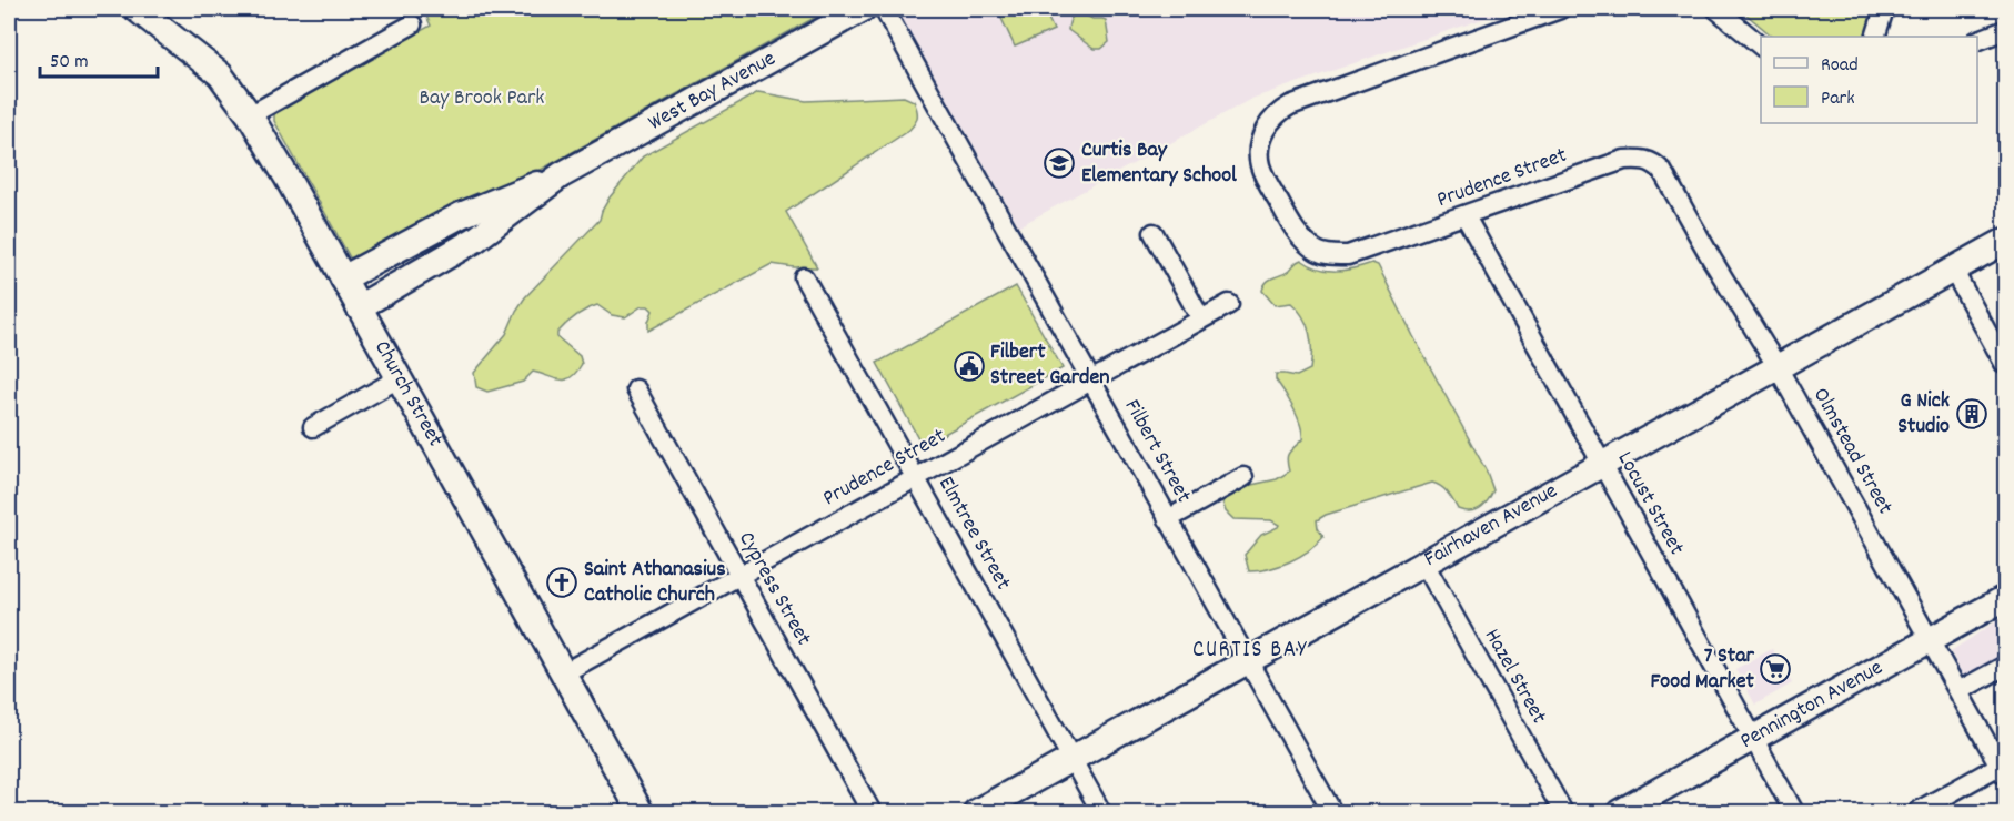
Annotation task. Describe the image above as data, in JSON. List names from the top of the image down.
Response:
{
  "streets": {
    "street": [
      "West Bay Avenue",
      "Prudence Street",
      "Church Street",
      "Filbert Street",
      "Olmstead Street",
      "Locust Street",
      "Fairhaven Avenue",
      "Elmtree Street",
      "Cypress Street",
      "Hazel Street",
      "Pennington Avenue"
    ]
  },
  "crossings": [
    ["West Bay Avenue", "Church Street"],
    ["Prudence Street", "Church Street"],
    ["Prudence Street", "Filbert Street"],
    ["Prudence Street", "Olmstead Street"],
    ["Prudence Street", "Locust Street"],
    ["Prudence Street", "Elmtree Street"],
    ["Prudence Street", "Cypress Street"],
    ["Filbert Street", "Fairhaven Avenue"],
    ["Olmstead Street", "Fairhaven Avenue"],
    ["Olmstead Street", "Pennington Avenue"],
    ["Locust Street", "Fairhaven Avenue"],
    ["Locust Street", "Pennington Avenue"],
    ["Fairhaven Avenue", "Elmtree Street"],
    ["Fairhaven Avenue", "Hazel Street"]
  ],
  "districts": ["CURTIS BAY"],
  "parks": ["Bay Brook Park"],
  "places": {
    "school or university": ["Curtis Bay Elementary School"],
    "public building": ["Filbert Street Garden"],
    "building": ["G Nick Studio"],
    "church": ["Saint Athanasius Catholic Church"],
    "supermarket": ["7 Star Food Market"]
  },
  "legend": ["Road", "Park"],
  "scale_bar": "50 m"
}
